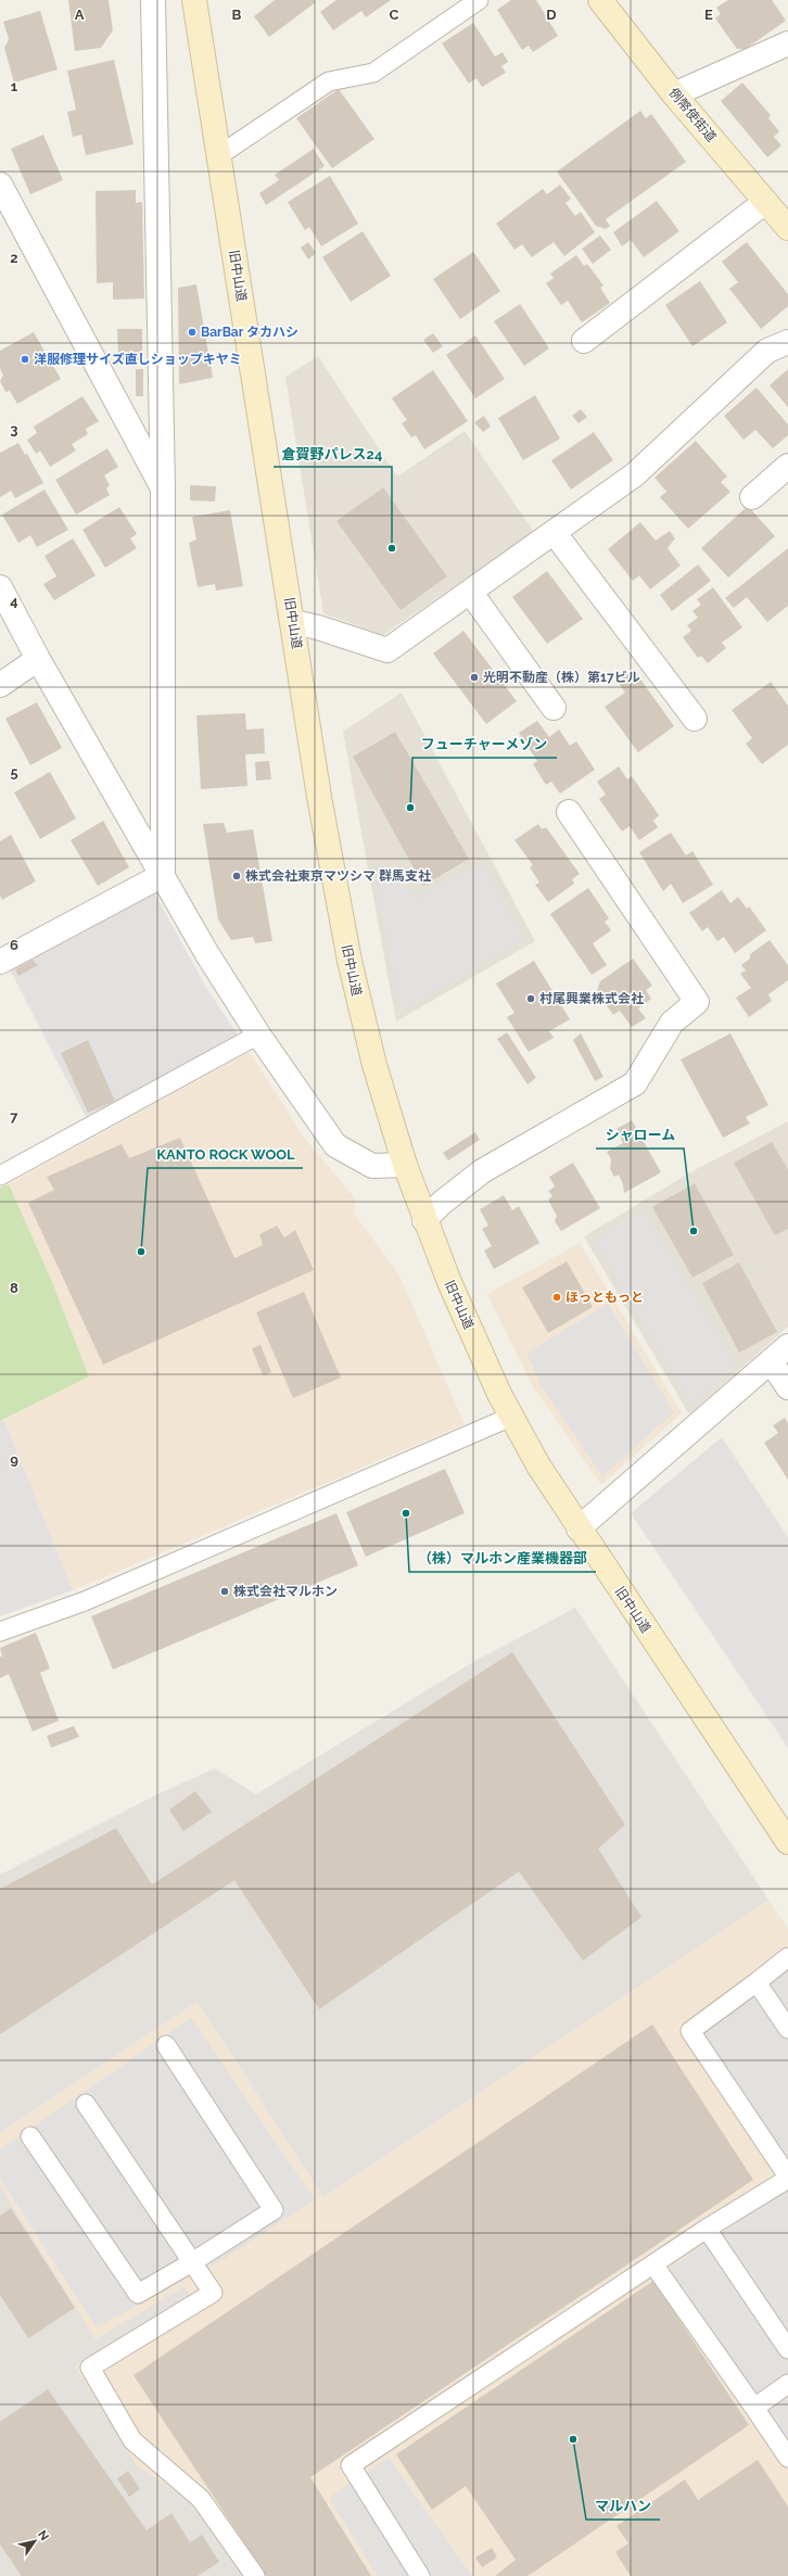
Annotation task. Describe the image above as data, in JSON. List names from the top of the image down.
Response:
{
  "streets": {
    "main road": ["例幣使街道", "旧中山道"]
  },
  "places": [
    "BarBar タカハシ",
    "洋服修理サイズ直しショップキヤミ",
    "倉賀野パレス24",
    "光明不動産（株）第17ビル",
    "フューチャーメゾン",
    "株式会社東京マツシマ 群馬支社",
    "村尾興業株式会社",
    "シャローム",
    "KANTO ROCK WOOL",
    "ほっともっと",
    "（株）マルホン産業機器部",
    "株式会社マルホン",
    "マルハン"
  ],
  "north": "top right",
  "grid": {
    "columns": [
      "A",
      "B",
      "C",
      "D",
      "E"
    ],
    "rows": [
      "1",
      "2",
      "3",
      "4",
      "5",
      "6",
      "7",
      "8",
      "9"
    ]
  }
}
